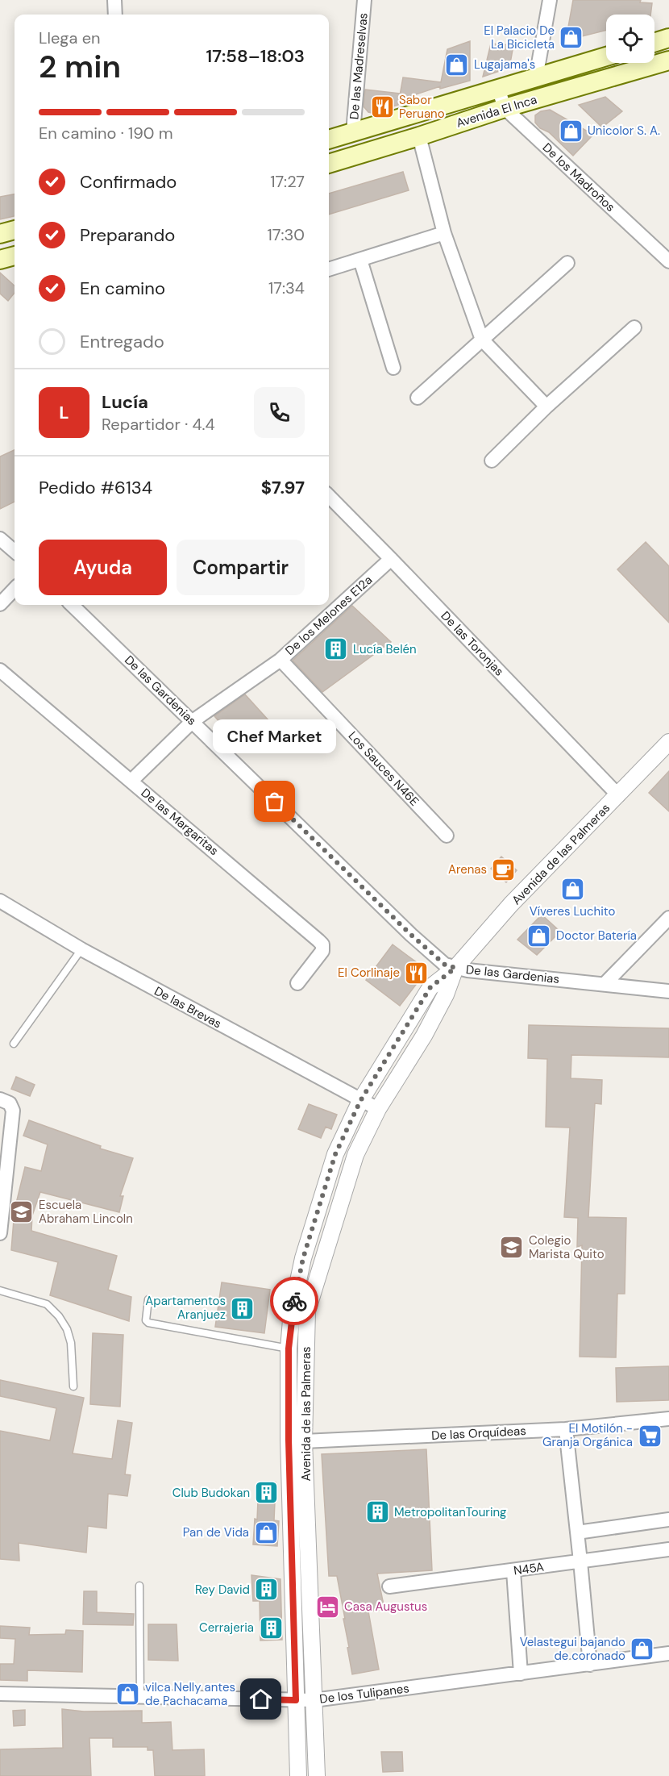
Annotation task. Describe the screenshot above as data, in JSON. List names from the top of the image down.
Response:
{
  "streets": {
    "main road": ["Avenida El Inca"],
    "street": [
      "De las Madreselvas",
      "De los Madroños",
      "De los Melones E12a",
      "De las Toronjas",
      "De las Gardenias",
      "Los Sauces N46E",
      "De las Margaritas",
      "Avenida de las Palmeras",
      "De las Brevas",
      "De las Orquídeas",
      "N45A",
      "De los Tulipanes"
    ]
  },
  "crossings": [
    ["De las Madreselvas", "Avenida El Inca"],
    ["Avenida El Inca", "De los Madroños"],
    ["De los Melones E12a", "De las Toronjas"],
    ["De los Melones E12a", "De las Gardenias"],
    ["De los Melones E12a", "Los Sauces N46E"],
    ["De los Melones E12a", "De las Margaritas"],
    ["De las Toronjas", "Avenida de las Palmeras"],
    ["De las Gardenias", "Avenida de las Palmeras"],
    ["Avenida de las Palmeras", "De las Brevas"],
    ["Avenida de las Palmeras", "De las Orquídeas"],
    ["Avenida de las Palmeras", "De los Tulipanes"]
  ],
  "places": {
    "shop": [
      "El Palacio De La Bicicleta",
      "Lugajama's",
      "Unicolor S. A.",
      "Víveres Luchito",
      "Doctor Batería",
      "Pan de Vida",
      "Velastegui bajando de coronado",
      "vilca Nelly antes de Pachacama"
    ],
    "restaurant": ["Sabor Peruano", "El Corlinaje"],
    "building": [
      "Lucía Belén",
      "Apartamentos Aranjuez",
      "Club Budokan",
      "MetropolitanTouring",
      "Rey David",
      "Cerrajeria"
    ],
    "other": ["Chef Market"],
    "cafe": ["Arenas"],
    "school or university": ["Escuela Abraham Lincoln", "Colegio Marista Quito"],
    "supermarket": ["El Motilón - Granja Orgánica"],
    "hotel": ["Casa Augustus"]
  },
  "page": {
    "heading": ["2 min", "Llega en", "17:58–18:03"],
    "panel": [
      "Lucía",
      "Repartidor · 4.4",
      "Pedido #6134",
      "$7.97"
    ],
    "bar": "En camino · 190 m",
    "list": [
      ["Confirmado", "17:27"],
      ["Preparando", "17:30"],
      ["En camino", "17:34"],
      "Entregado"
    ],
    "round": "L",
    "buttons": ["Ayuda", "Compartir"],
    "bubble": "Chef Market"
  }
}
